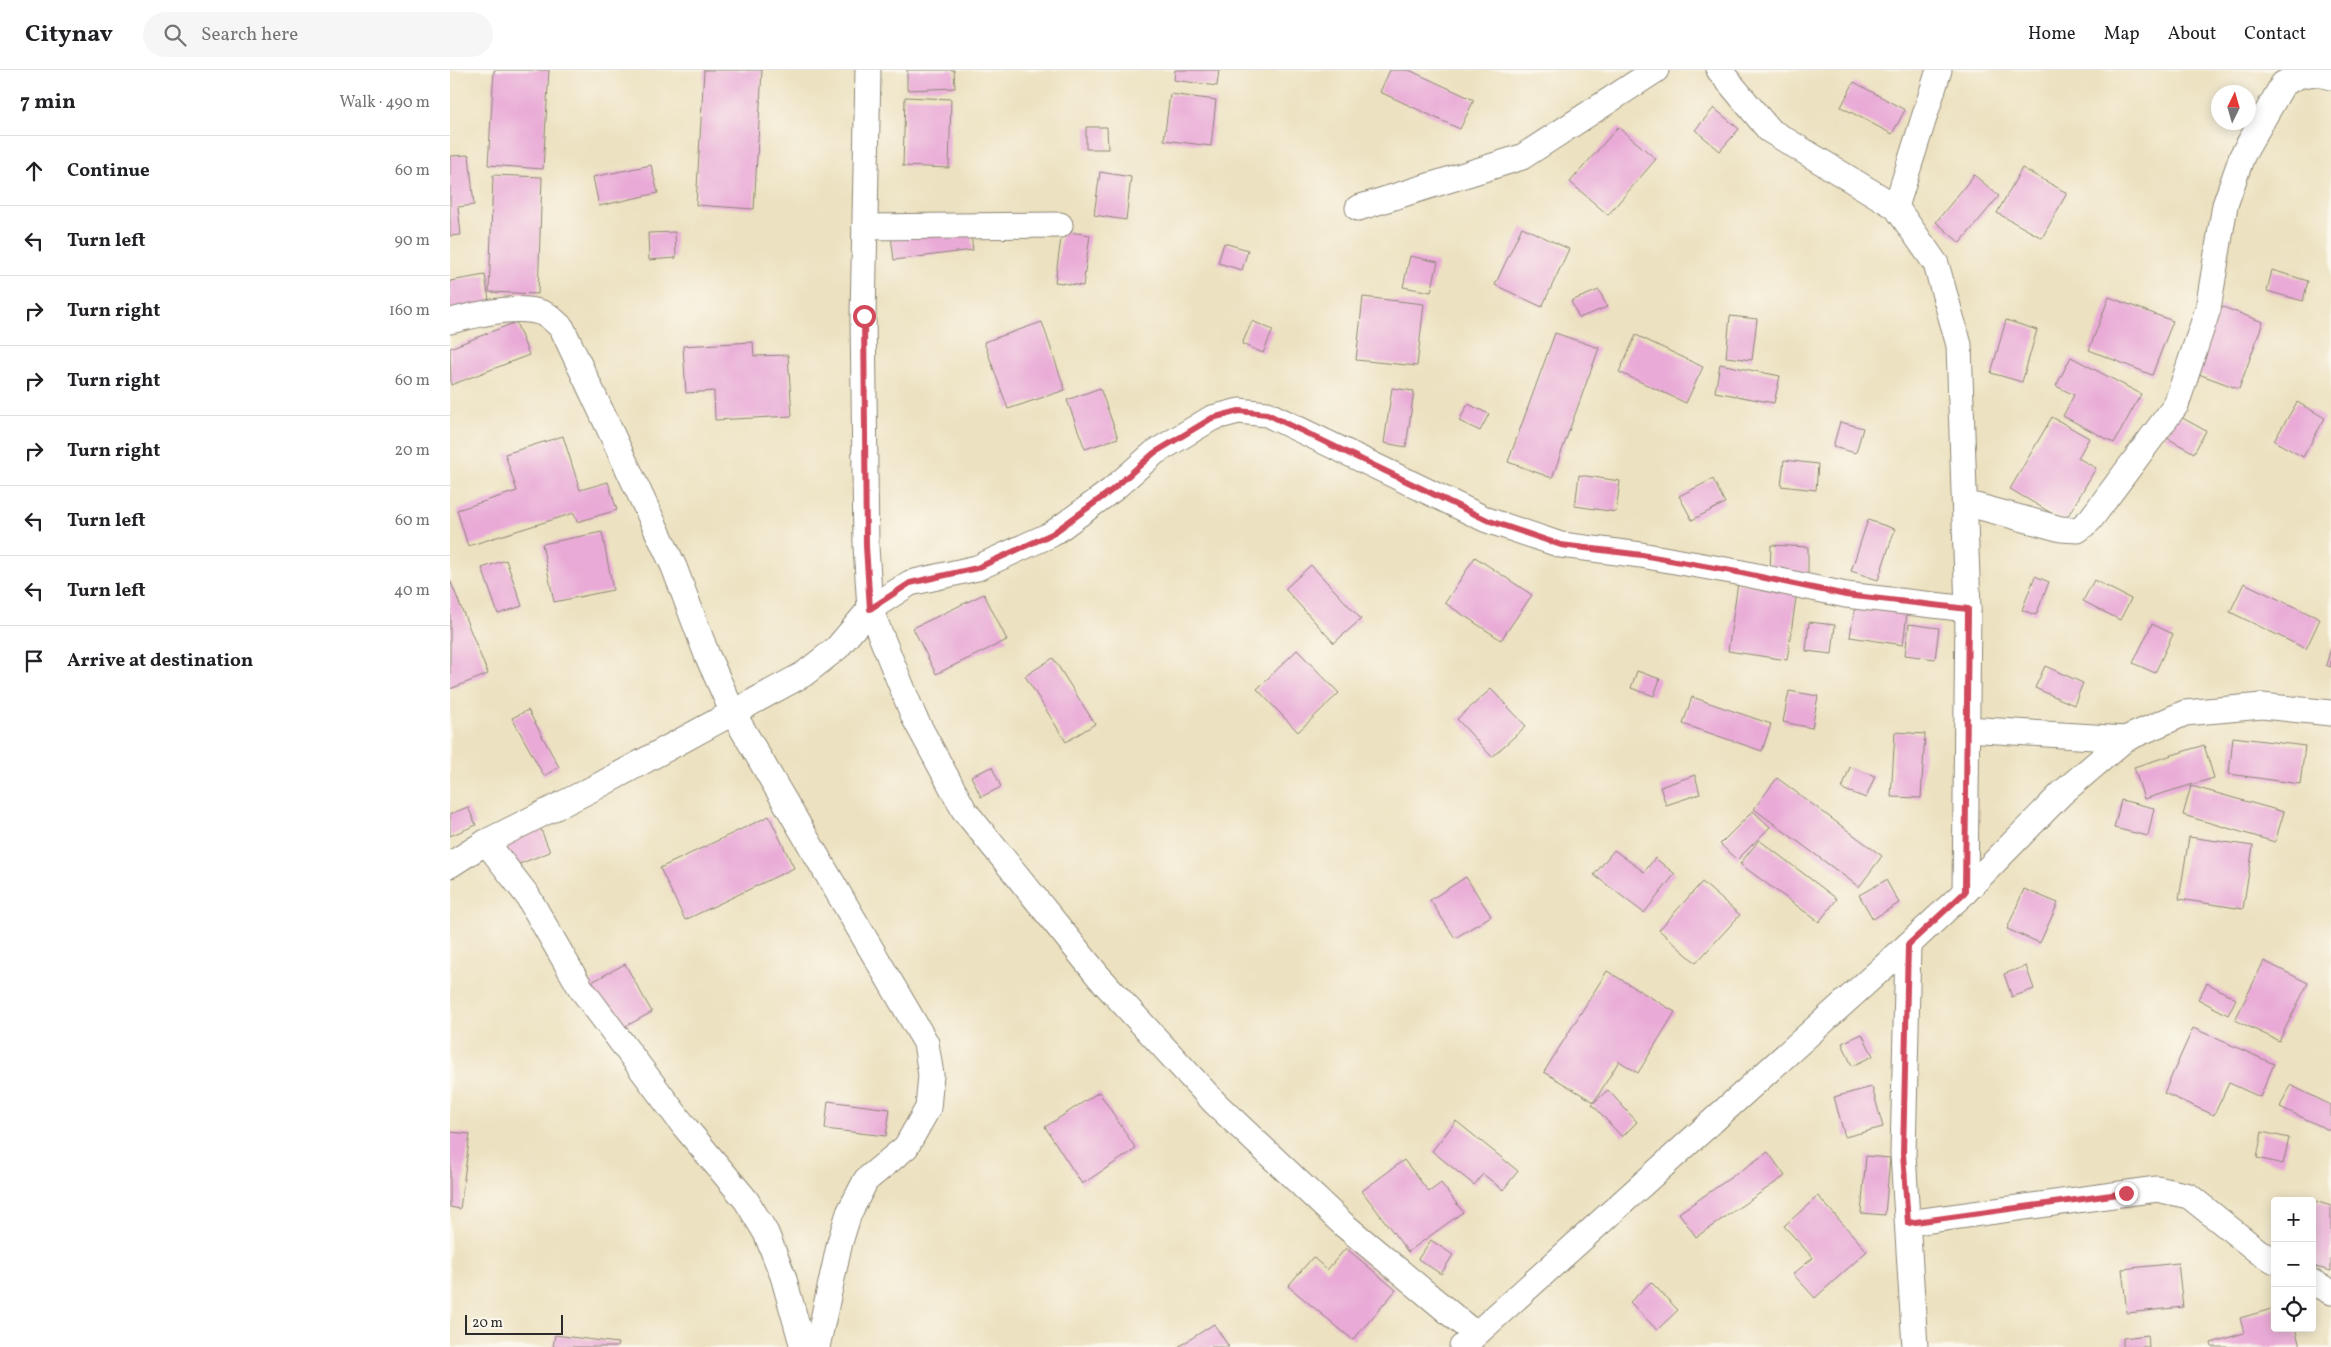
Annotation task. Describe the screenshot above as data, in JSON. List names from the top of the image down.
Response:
{
  "scale_bar": "20 m",
  "north": "top",
  "page": {
    "header": "Citynav",
    "search": "Search here",
    "nav": [
      "Home",
      "Map",
      "About",
      "Contact"
    ],
    "heading": ["7 min", "Walk · 490 m"],
    "list": [
      ["Continue", "60 m"],
      ["Turn left", "90 m"],
      ["Turn right", "160 m"],
      ["Turn right", "60 m"],
      ["Turn right", "20 m"],
      ["Turn left", "60 m"],
      ["Turn left", "40 m"],
      "Arrive at destination"
    ],
    "map_buttons": ["+", "−"],
    "scale": "20 m"
  }
}
